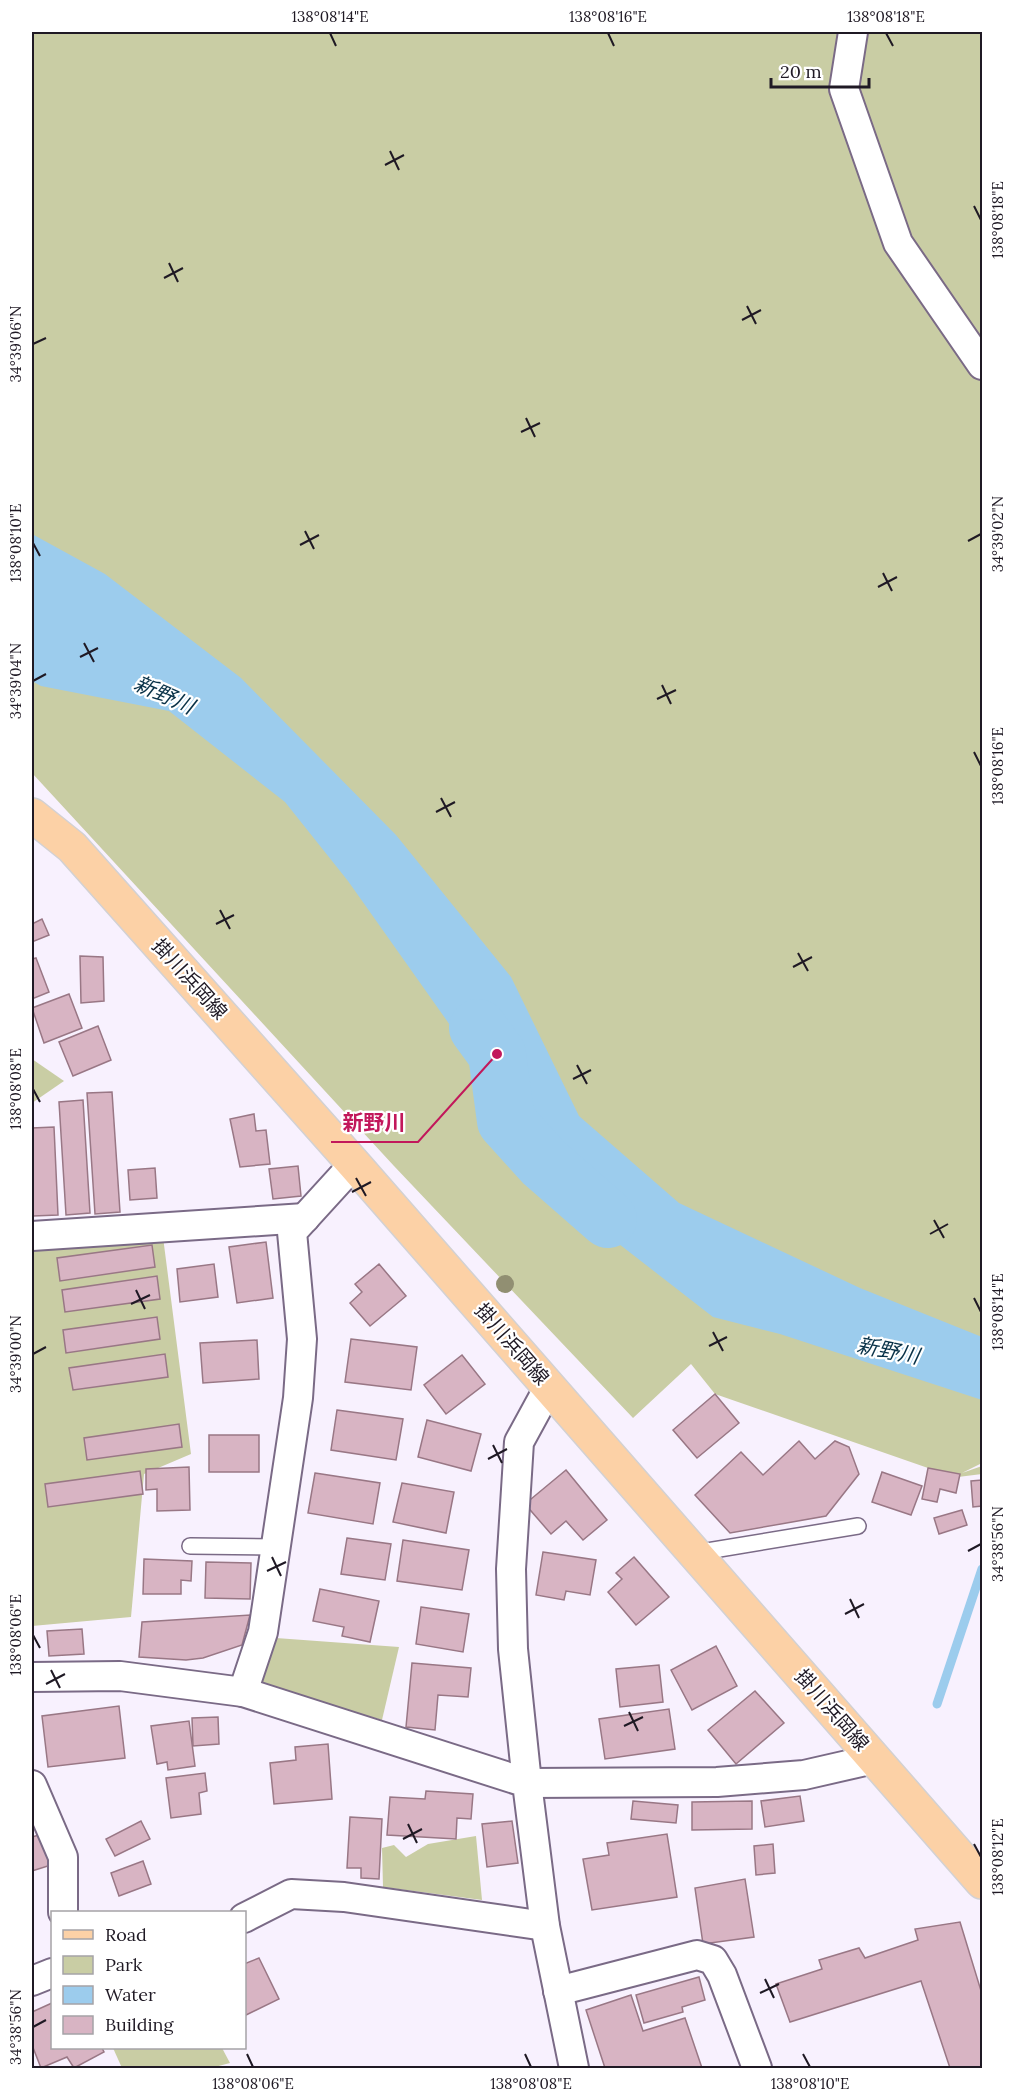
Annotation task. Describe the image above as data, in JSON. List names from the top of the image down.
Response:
{
  "streets": {
    "main road": ["掛川浜岡線"]
  },
  "water": ["新野川"],
  "places": ["新野川"],
  "legend": [
    "Road",
    "Park",
    "Water",
    "Building"
  ],
  "scale_bar": "20 m",
  "coordinates": [
    "138°08'14\"E",
    "138°08'16\"E",
    "138°08'18\"E",
    "34°39'06\"N",
    "34°39'02\"N",
    "138°08'10\"E",
    "34°39'04\"N",
    "138°08'08\"E",
    "34°39'00\"N",
    "34°38'56\"N",
    "138°08'06\"E",
    "138°08'12\"E"
  ]
}
